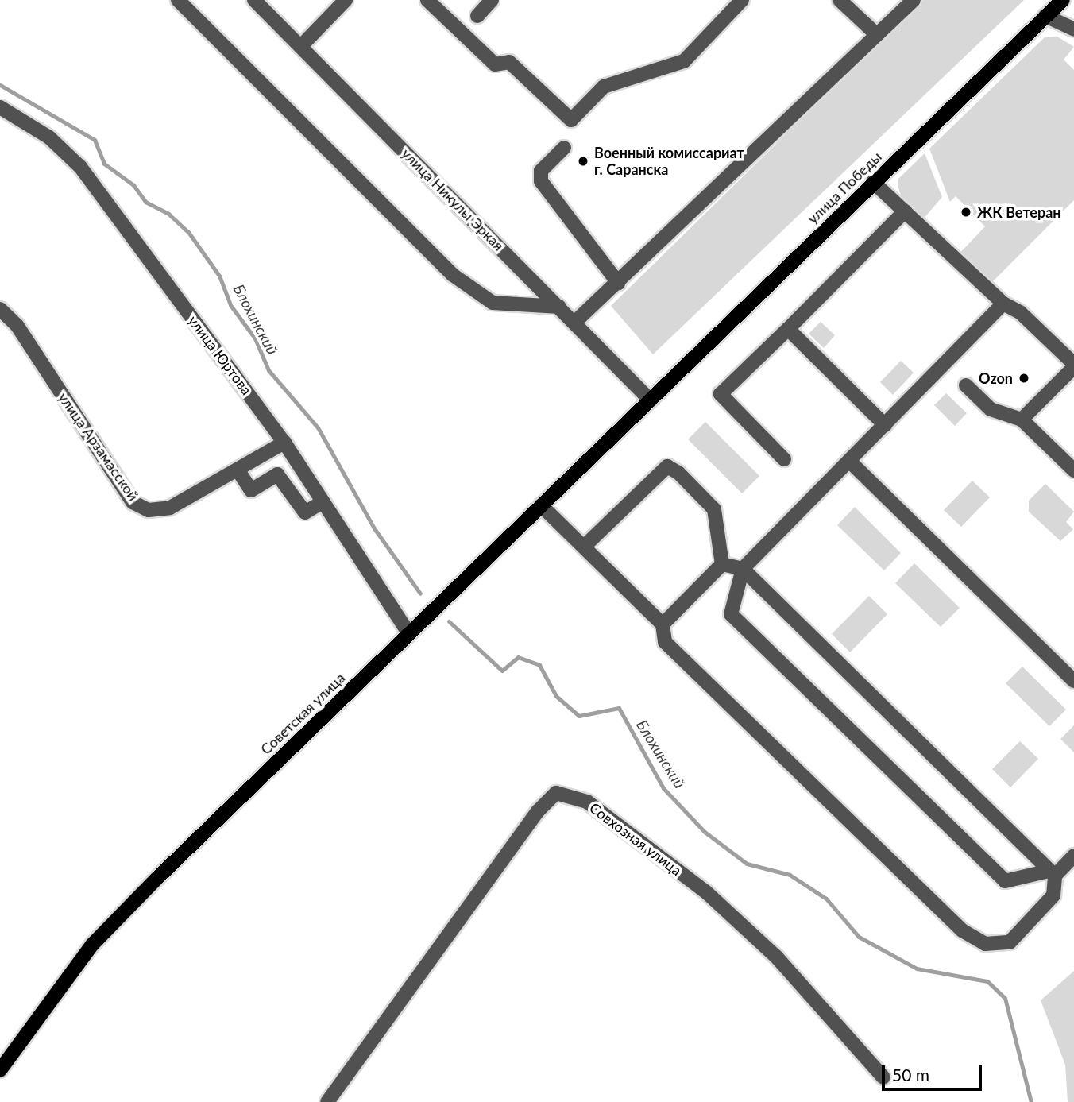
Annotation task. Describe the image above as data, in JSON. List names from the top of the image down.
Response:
{
  "streets": {
    "main road": ["улица Победы", "Советская улица"],
    "street": [
      "улица Никулы Эркая",
      "улица Юртова",
      "улица Арзамасской",
      "Совхозная улица"
    ]
  },
  "crossings": [
    ["улица Победы", "улица Никулы Эркая"],
    ["улица Победы", "Советская улица"],
    ["улица Никулы Эркая", "Советская улица"],
    ["улица Юртова", "улица Арзамасской"],
    ["улица Юртова", "Советская улица"]
  ],
  "water": ["Блохинский"],
  "places": ["Военный комиссариат г. Саранска", "ЖК Ветеран", "Ozon"],
  "scale_bar": "50 m"
}
